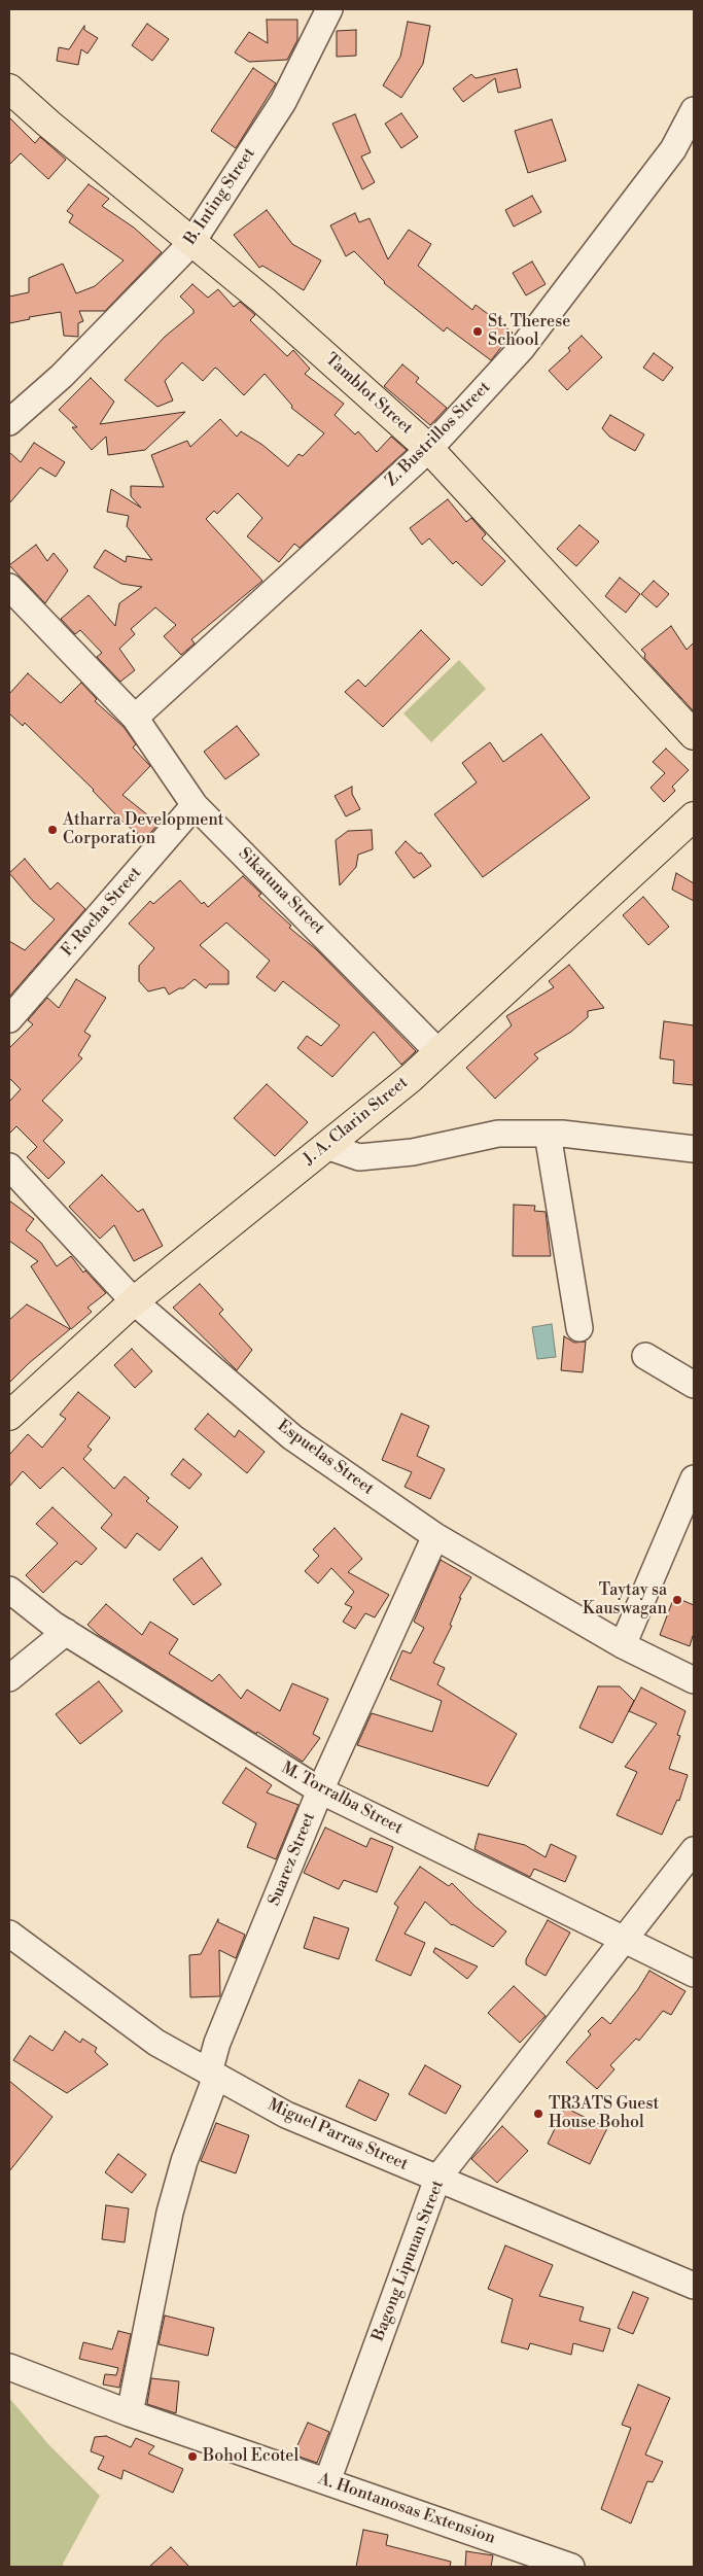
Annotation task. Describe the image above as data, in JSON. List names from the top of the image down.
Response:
{
  "streets": {
    "main road": ["Tamblot Street", "J. A. Clarin Street"],
    "street": [
      "B. Inting Street",
      "Z. Bustrillos Street",
      "Sikatuna Street",
      "F. Rocha Street",
      "Espuelas Street",
      "M. Torralba Street",
      "Suarez Street",
      "Miguel Parras Street",
      "Bagong Lipunan Street",
      "A. Hontanosas Extension"
    ]
  },
  "crossings": [
    ["B. Inting Street", "Tamblot Street"],
    ["Tamblot Street", "Z. Bustrillos Street"],
    ["Z. Bustrillos Street", "Sikatuna Street"],
    ["Sikatuna Street", "F. Rocha Street"],
    ["Sikatuna Street", "J. A. Clarin Street"],
    ["J. A. Clarin Street", "Espuelas Street"],
    ["Espuelas Street", "Suarez Street"],
    ["M. Torralba Street", "Suarez Street"],
    ["M. Torralba Street", "Bagong Lipunan Street"],
    ["Suarez Street", "Miguel Parras Street"],
    ["Suarez Street", "A. Hontanosas Extension"],
    ["Miguel Parras Street", "Bagong Lipunan Street"],
    ["Bagong Lipunan Street", "A. Hontanosas Extension"]
  ],
  "places": [
    "St. Therese School",
    "Atharra Development Corporation",
    "Taytay sa Kauswagan",
    "TR3ATS Guest House Bohol",
    "Bohol Ecotel"
  ]
}
